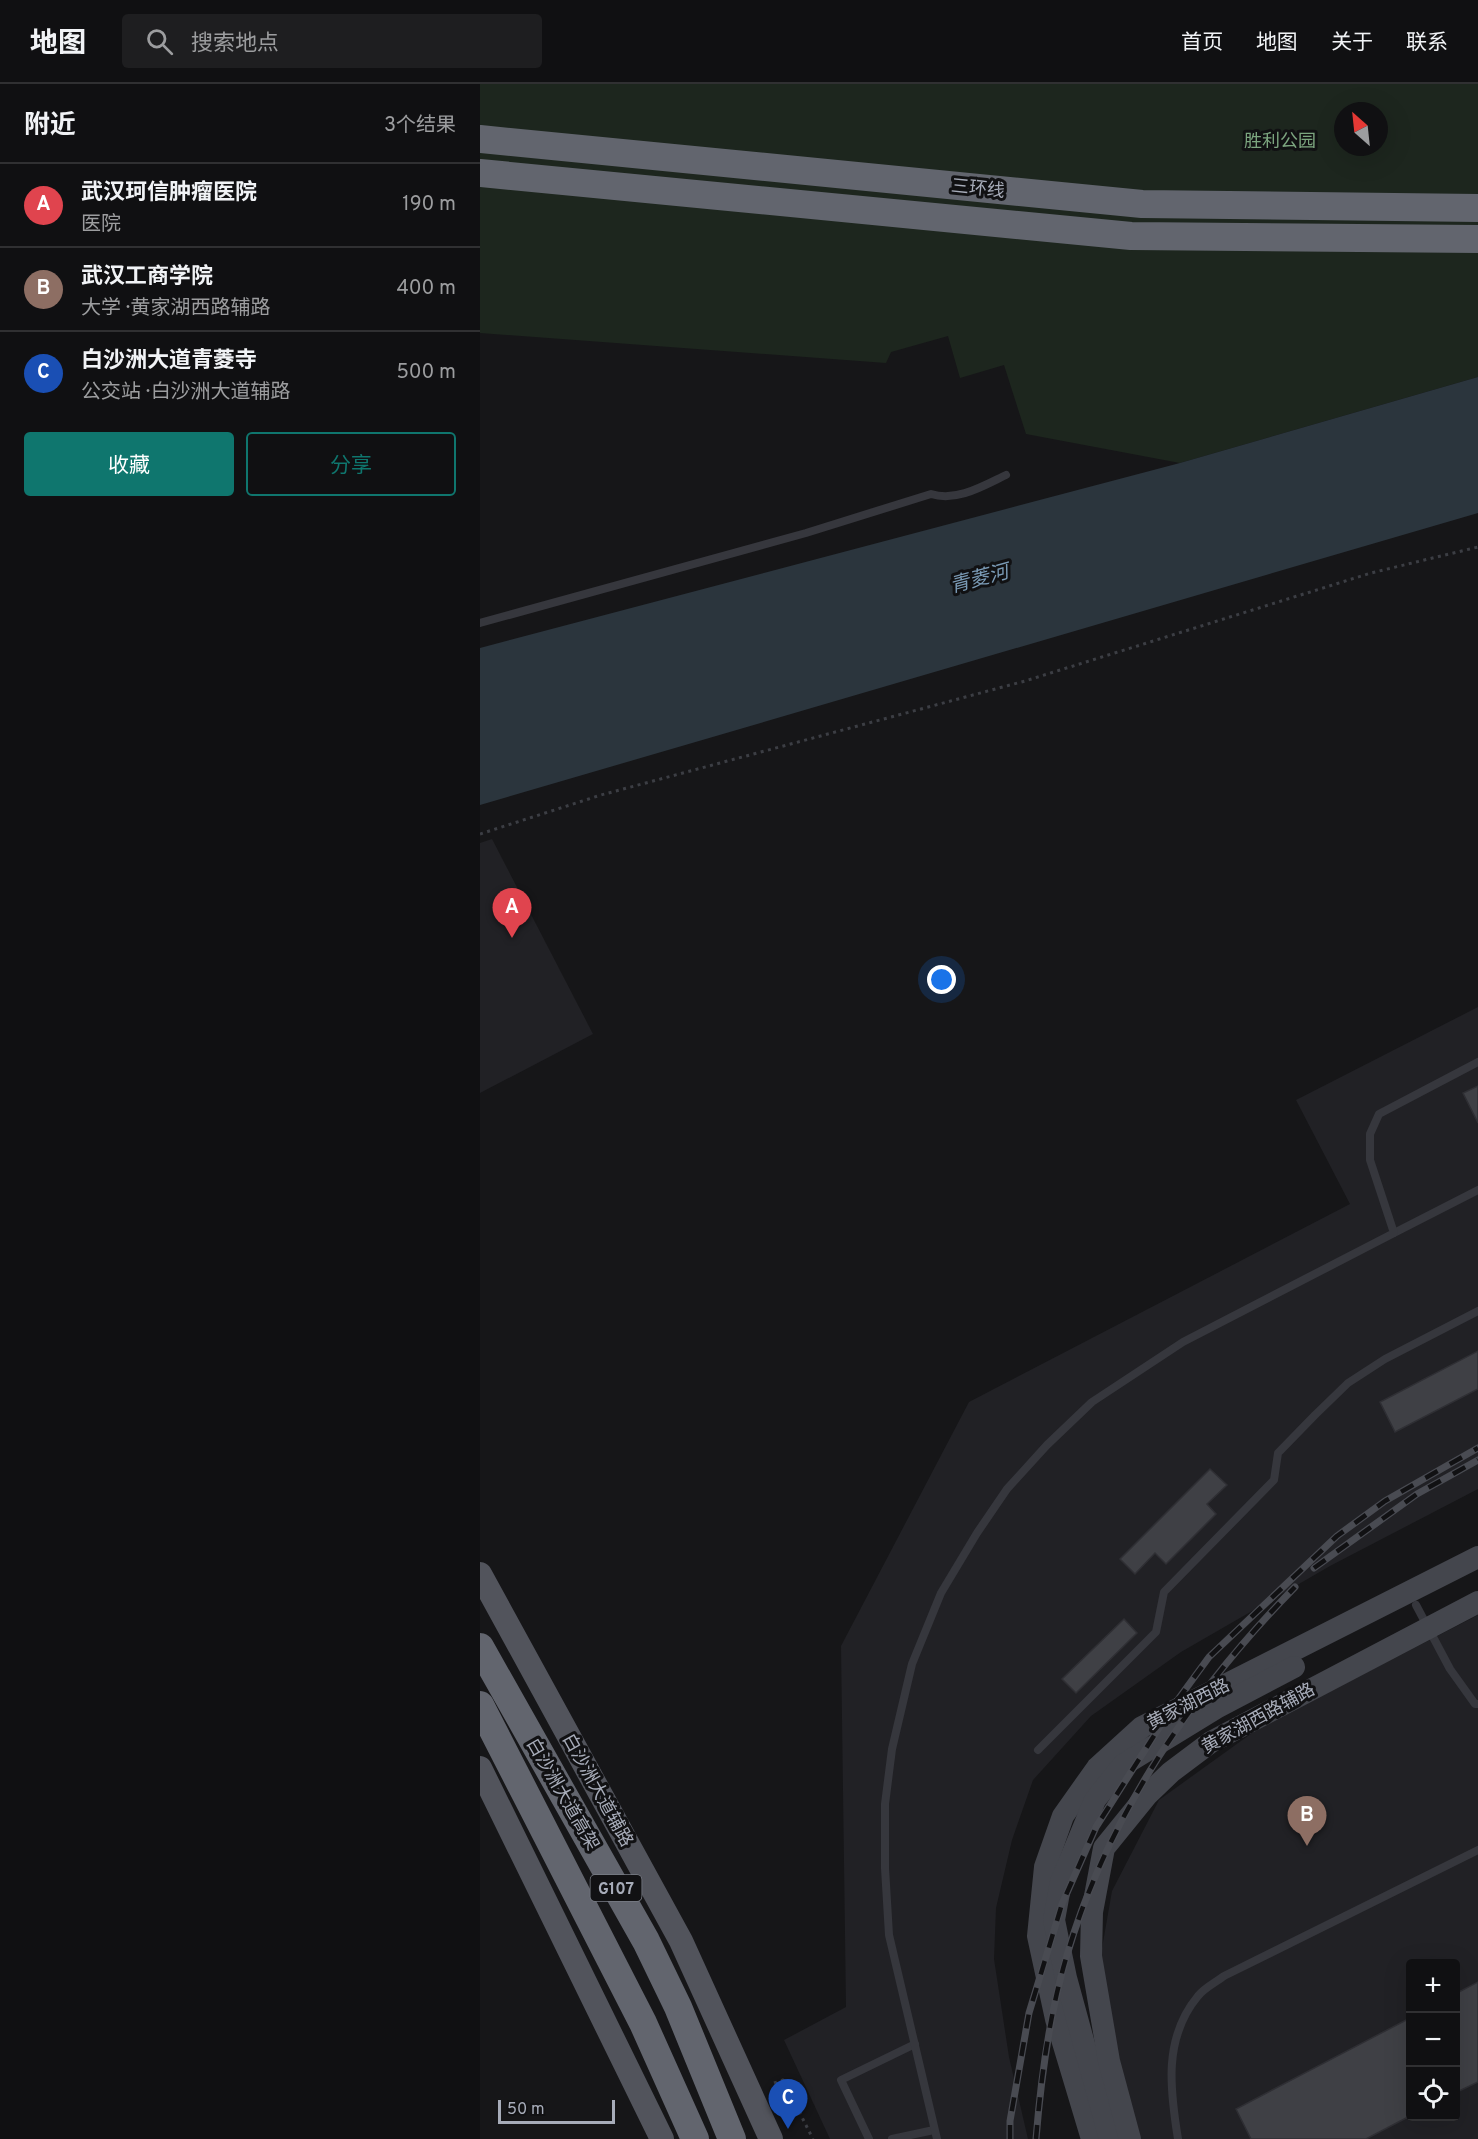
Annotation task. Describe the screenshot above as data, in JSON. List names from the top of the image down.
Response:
{
  "streets": {
    "highway": ["三环线", "白沙洲大道高架", "G107"],
    "main road": ["黄家湖西路", "黄家湖西路辅路", "白沙洲大道辅路"]
  },
  "water": ["青菱河"],
  "parks": ["胜利公园"],
  "scale_bar": "50 m",
  "north": "top left",
  "page": {
    "header": "地图",
    "search": "搜索地点",
    "nav": [
      "首页",
      "地图",
      "关于",
      "联系"
    ],
    "heading": ["附近", "3个结果"],
    "list": [
      {
        "mark": "A",
        "name": "武汉珂信肿瘤医院",
        "note": "医院",
        "value": "190 m"
      },
      {
        "mark": "B",
        "name": "武汉工商学院",
        "note": "大学 · 黄家湖西路辅路",
        "value": "400 m"
      },
      {
        "mark": "C",
        "name": "白沙洲大道青菱寺",
        "note": "公交站 · 白沙洲大道辅路",
        "value": "500 m"
      }
    ],
    "buttons": ["收藏", "分享"],
    "pins": ["A", "B", "C"],
    "map_buttons": ["+", "−"],
    "scale": "50 m"
  }
}
